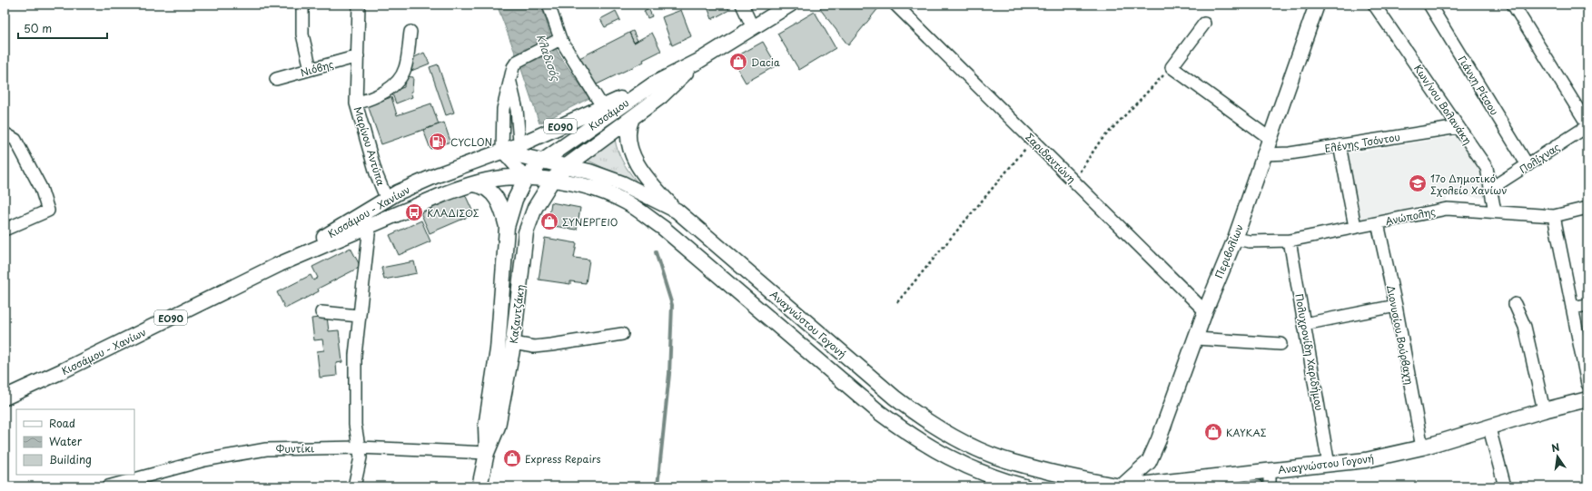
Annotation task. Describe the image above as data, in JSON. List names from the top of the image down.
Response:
{
  "streets": {
    "main road": [
      "Κισσάμου",
      "ΕΟ90",
      "Κισσάμου - Χανίων",
      "Περιβολίων",
      "Καζαντζάκη",
      "Αναγνώστου Γογονή"
    ],
    "street": [
      "Νιόβης",
      "Γιάννη Ρίτσου",
      "Κων/νου Βολανάκη",
      "Ελένης Τσόντου",
      "Μαρίνου Αντύπα",
      "Σαριδαντώνη",
      "Πολίχνας",
      "Ανώπολης",
      "Διονυσίου Βούρβαχη",
      "Πολυχρονίδη Χαριδήμου",
      "Φυντίκι"
    ]
  },
  "crossings": [
    ["Νιόβης", "Μαρίνου Αντύπα"],
    ["Γιάννη Ρίτσου", "Πολίχνας"],
    ["Κων/νου Βολανάκη", "Ελένης Τσόντου"],
    ["Κων/νου Βολανάκη", "Πολίχνας"],
    ["Κων/νου Βολανάκη", "Ανώπολης"],
    ["Κισσάμου", "ΕΟ90"],
    ["Κισσάμου", "Κισσάμου - Χανίων"],
    ["Κισσάμου", "Καζαντζάκη"],
    ["Κισσάμου", "Αναγνώστου Γογονή"],
    ["ΕΟ90", "Κισσάμου - Χανίων"],
    ["ΕΟ90", "Καζαντζάκη"],
    ["ΕΟ90", "Αναγνώστου Γογονή"],
    ["Ελένης Τσόντου", "Περιβολίων"],
    ["Μαρίνου Αντύπα", "Κισσάμου - Χανίων"],
    ["Σαριδαντώνη", "Περιβολίων"],
    ["Κισσάμου - Χανίων", "Καζαντζάκη"],
    ["Ανώπολης", "Περιβολίων"],
    ["Ανώπολης", "Διονυσίου Βούρβαχη"],
    ["Ανώπολης", "Πολυχρονίδη Χαριδήμου"],
    ["Περιβολίων", "Αναγνώστου Γογονή"],
    ["Καζαντζάκη", "Αναγνώστου Γογονή"],
    ["Καζαντζάκη", "Φυντίκι"],
    ["Αναγνώστου Γογονή", "Διονυσίου Βούρβαχη"],
    ["Αναγνώστου Γογονή", "Πολυχρονίδη Χαριδήμου"]
  ],
  "water": ["Κλαδισός"],
  "places": {
    "shop": [
      "Dacia",
      "ΣΥΝΕΡΓΕΙΟ",
      "ΚΑΥΚΑΣ",
      "Express Repairs"
    ],
    "fuel station": ["CYCLON"],
    "school or university": ["17ο Δημοτικό Σχολείο Χανίων"],
    "bus stop": ["ΚΛΑΔΙΣΟΣ"]
  },
  "legend": ["Road", "Water", "Building"],
  "scale_bar": "50 m",
  "north": "top"
}
